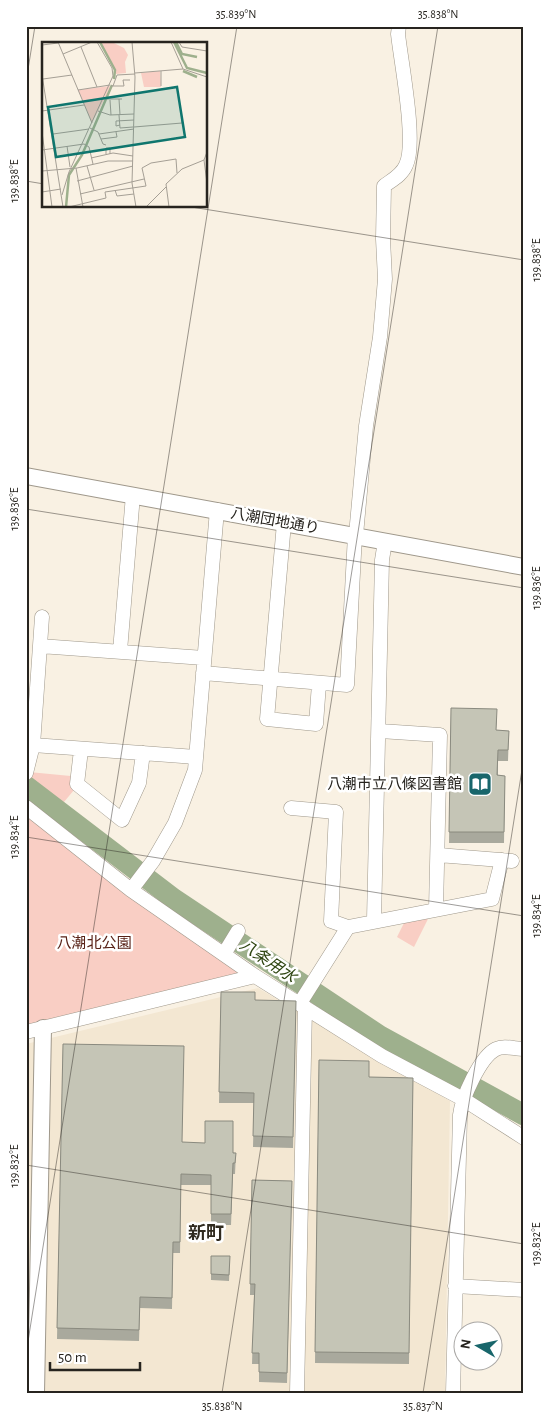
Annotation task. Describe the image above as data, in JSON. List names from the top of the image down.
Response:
{
  "streets": {
    "street": ["八潮団地通り"]
  },
  "districts": ["新町"],
  "water": ["八条用水"],
  "parks": ["八潮北公園"],
  "places": {
    "library": ["八潮市立八條図書館"]
  },
  "scale_bar": "50 m",
  "north": "left",
  "coordinates": [
    "35.839°N",
    "35.838°N",
    "139.838°E",
    "139.836°E",
    "139.834°E",
    "139.832°E",
    "35.837°N"
  ]
}
